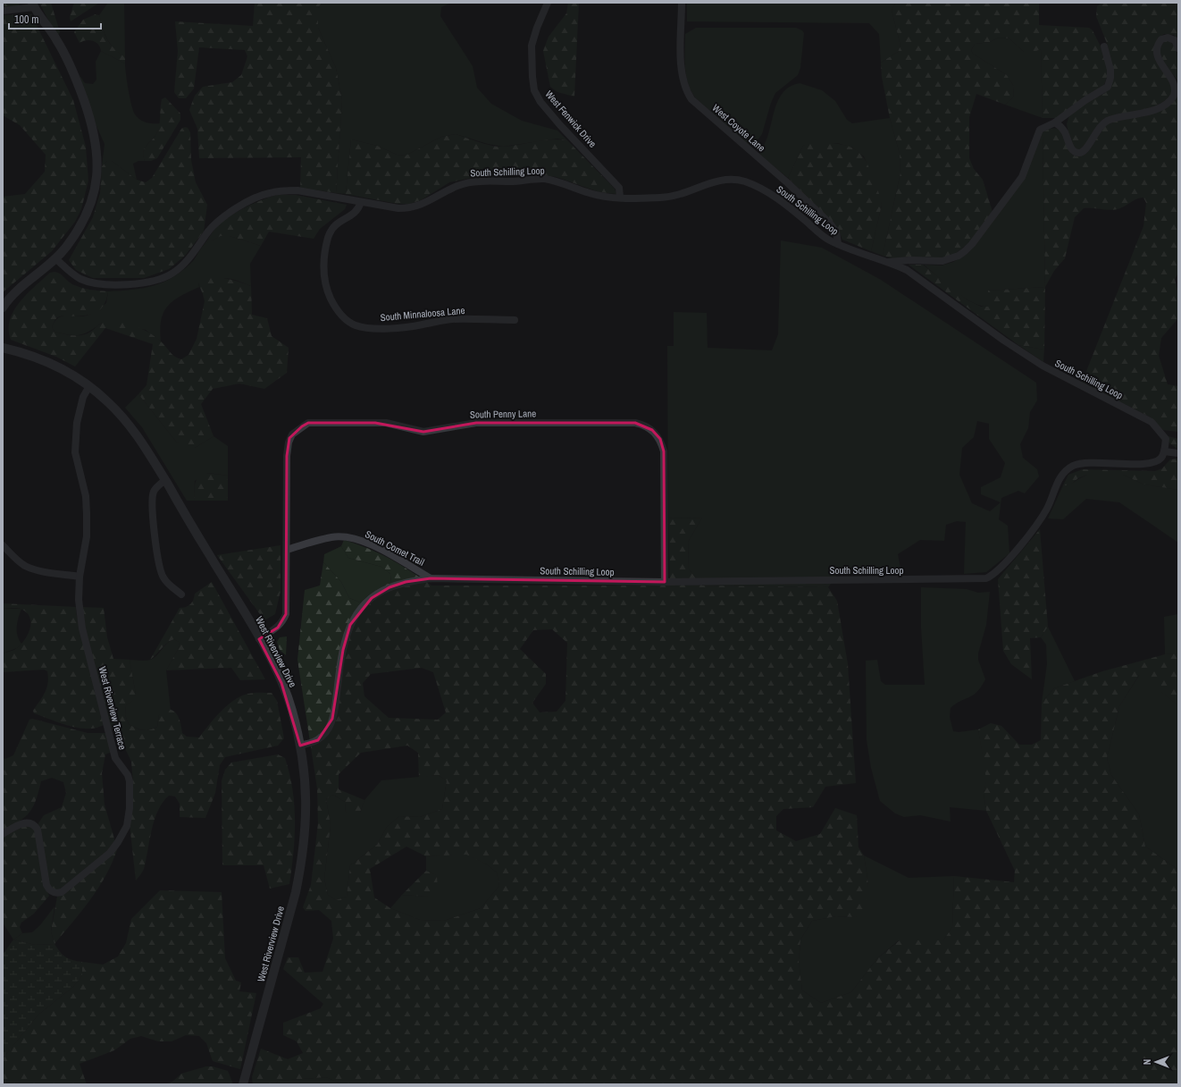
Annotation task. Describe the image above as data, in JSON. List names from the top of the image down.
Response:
{
  "streets": {
    "street": [
      "West Fenwick Drive",
      "West Coyote Lane",
      "South Schilling Loop",
      "South Minnaloosa Lane",
      "South Penny Lane",
      "South Comet Trail",
      "West Riverview Drive",
      "West Riverview Terrace"
    ]
  },
  "crossings": [
    ["West Fenwick Drive", "South Schilling Loop"],
    ["West Coyote Lane", "South Schilling Loop"],
    ["South Schilling Loop", "South Minnaloosa Lane"],
    ["South Schilling Loop", "South Penny Lane"],
    ["South Schilling Loop", "South Comet Trail"],
    ["South Schilling Loop", "West Riverview Drive"],
    ["South Penny Lane", "South Comet Trail"],
    ["South Penny Lane", "West Riverview Drive"],
    ["West Riverview Drive", "West Riverview Terrace"]
  ],
  "scale_bar": "100 m",
  "north": "left"
}
